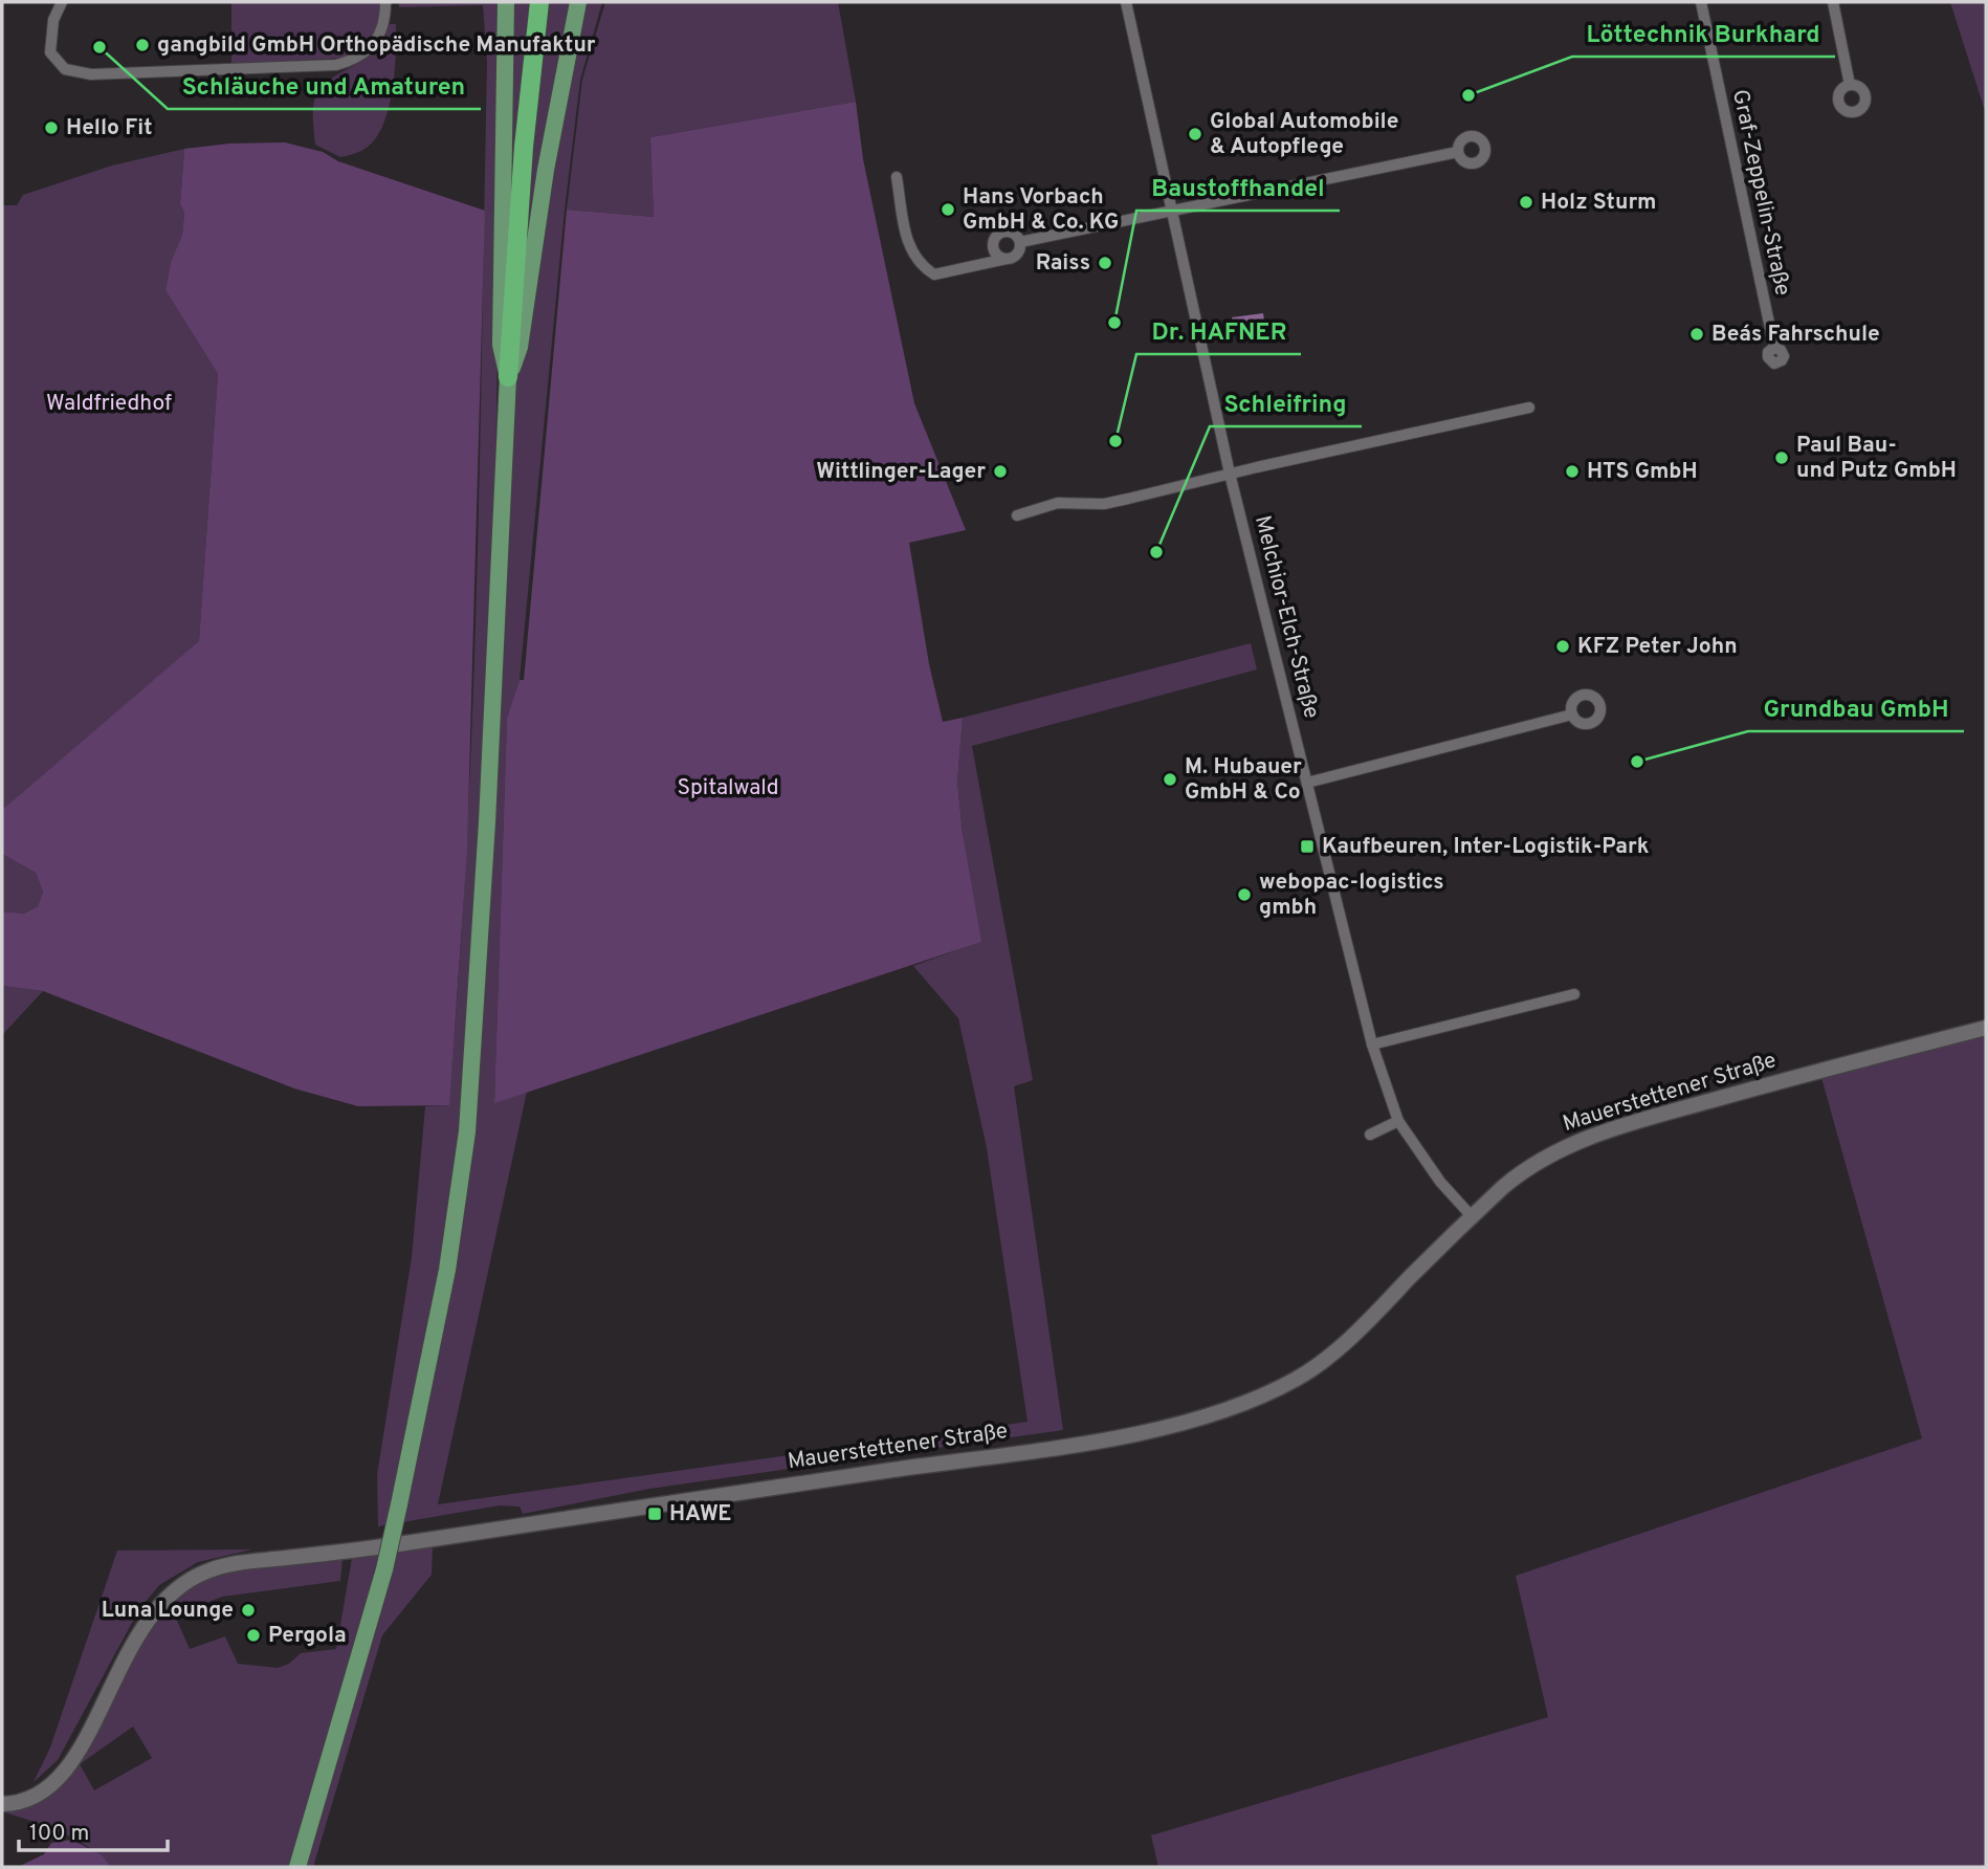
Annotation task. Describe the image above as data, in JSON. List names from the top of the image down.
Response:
{
  "streets": {
    "main road": ["Mauerstettener Straße"],
    "street": ["Graf-Zeppelin-Straße", "Melchior-Elch-Straße"]
  },
  "crossings": [
    ["Melchior-Elch-Straße", "Mauerstettener Straße"]
  ],
  "parks": ["Waldfriedhof", "Spitalwald"],
  "places": {
    "other": [
      "gangbild GmbH Orthopädische Manufaktur",
      "Schläuche und Amaturen",
      "Löttechnik Burkhard",
      "Hello Fit",
      "Global Automobile & Autopflege",
      "Holz Sturm",
      "Hans Vorbach GmbH & Co. KG",
      "Raiss",
      "Baustoffhandel",
      "Bea´s Fahrschule",
      "Dr. HAFNER",
      "Paul Bau- und Putz GmbH",
      "Wittlinger-Lager",
      "HTS GmbH",
      "Schleifring",
      "KFZ Peter John",
      "Grundbau GmbH",
      "M. Hubauer GmbH & Co",
      "webopac-logistics gmbh",
      "Luna Lounge",
      "Pergola"
    ],
    "transit": ["Kaufbeuren, Inter-Logistik-Park", "HAWE"]
  },
  "scale_bar": "100 m"
}
